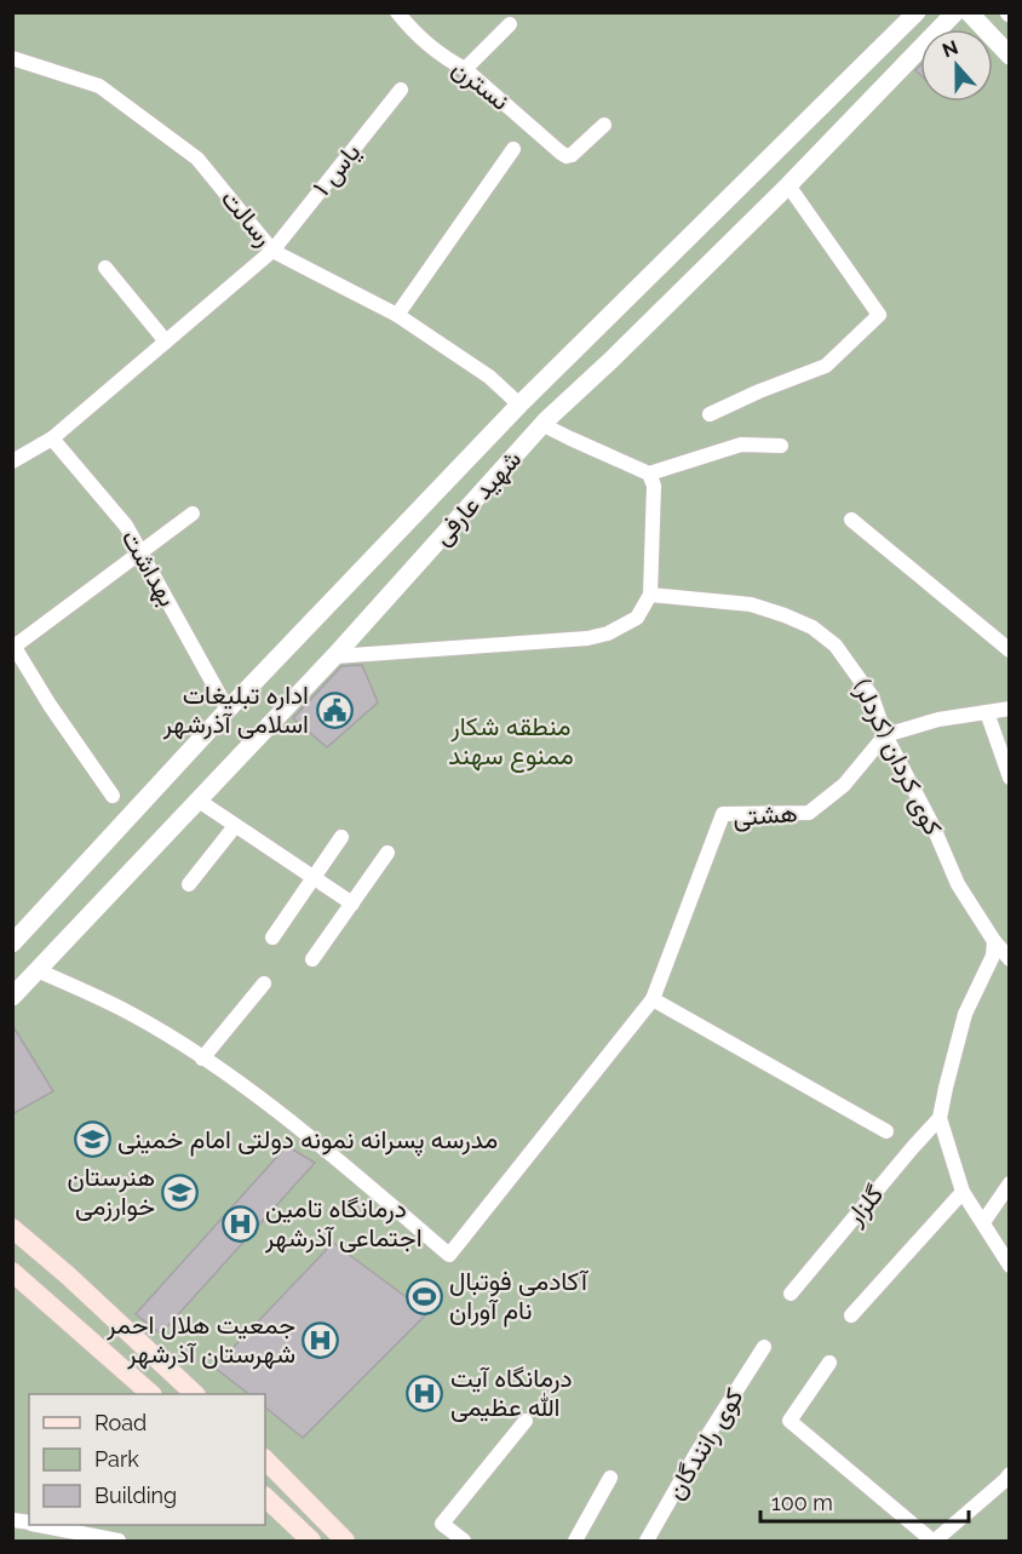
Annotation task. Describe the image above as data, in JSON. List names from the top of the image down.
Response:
{
  "streets": {
    "street": [
      "نسترن",
      "یاس ۱",
      "رسالت",
      "شهید عارفی",
      "بهداشت",
      "کوی کردان (کردلر)",
      "هشتی",
      "گلزار",
      "کوی رانندگان"
    ]
  },
  "crossings": [
    ["یاس ۱", "رسالت"],
    ["یاس ۱", "بهداشت"],
    ["رسالت", "شهید عارفی"],
    ["شهید عارفی", "بهداشت"],
    ["کوی کردان (کردلر)", "هشتی"]
  ],
  "parks": ["منطقه شکار ممنوع سهند"],
  "places": {
    "public building": ["اداره تبلیغات اسلامی آذرشهر"],
    "school or university": ["مدرسه پسرانه نمونه دولتی امام خمینی", "هنرستان خوارزمی"],
    "hospital": ["درمانگاه تامین اجتماعی آذرشهر", "جمعیت هلال احمر شهرستان آذرشهر", "درمانگاه آیت الله عظیمی"],
    "sports": ["آکادمی فوتبال نام آوران"]
  },
  "legend": ["Road", "Park", "Building"],
  "scale_bar": "100 m",
  "north": "top"
}
